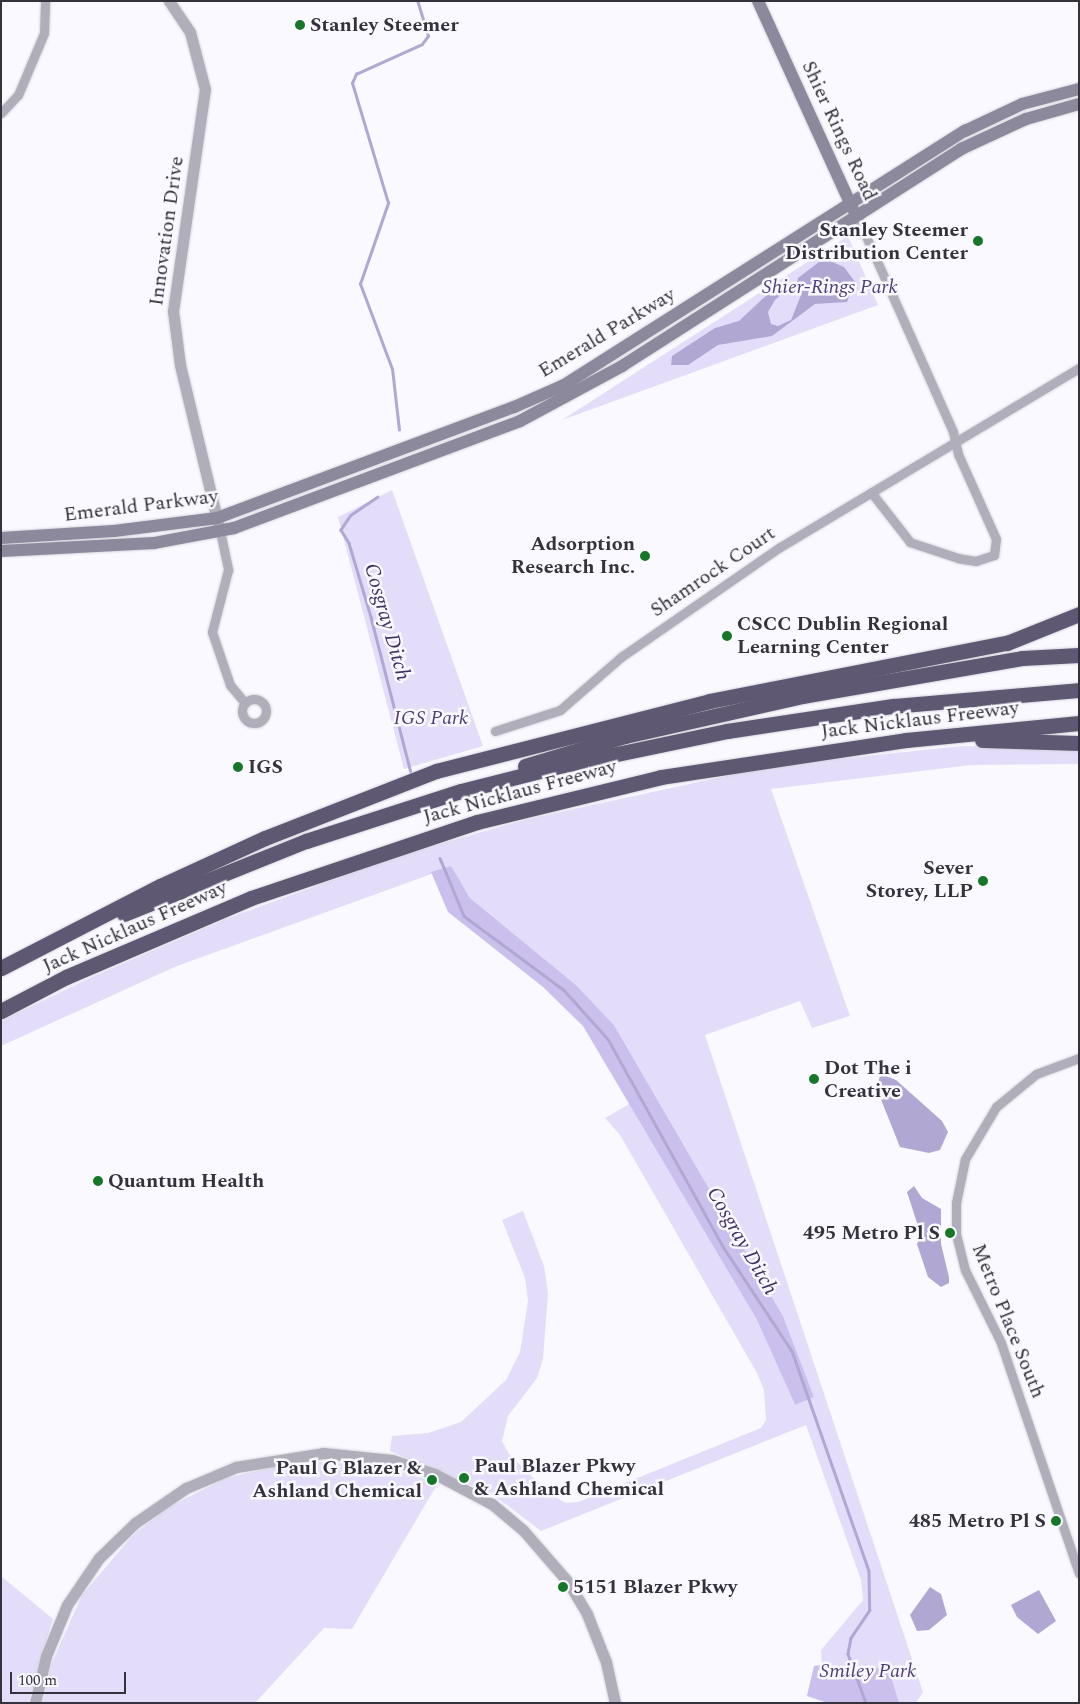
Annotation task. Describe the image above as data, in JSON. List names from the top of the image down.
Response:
{
  "streets": {
    "highway": ["Jack Nicklaus Freeway"],
    "main road": ["Shier Rings Road", "Emerald Parkway"],
    "street": ["Innovation Drive", "Shamrock Court", "Metro Place South"]
  },
  "crossings": [
    ["Shier Rings Road", "Emerald Parkway"],
    ["Shier Rings Road", "Shamrock Court"],
    ["Innovation Drive", "Emerald Parkway"]
  ],
  "water": ["Cosgray Ditch"],
  "parks": ["Shier-Rings Park", "IGS Park", "Smiley Park"],
  "places": [
    "Stanley Steemer",
    "Stanley Steemer Distribution Center",
    "Adsorption Research Inc.",
    "CSCC Dublin Regional Learning Center",
    "IGS",
    "Sever Storey, LLP",
    "Dot The i Creative",
    "Quantum Health",
    "495 Metro Pl S",
    "Paul Blazer Pkwy & Ashland Chemical",
    "Paul G Blazer & Ashland Chemical",
    "485 Metro Pl S",
    "5151 Blazer Pkwy"
  ],
  "scale_bar": "100 m"
}
